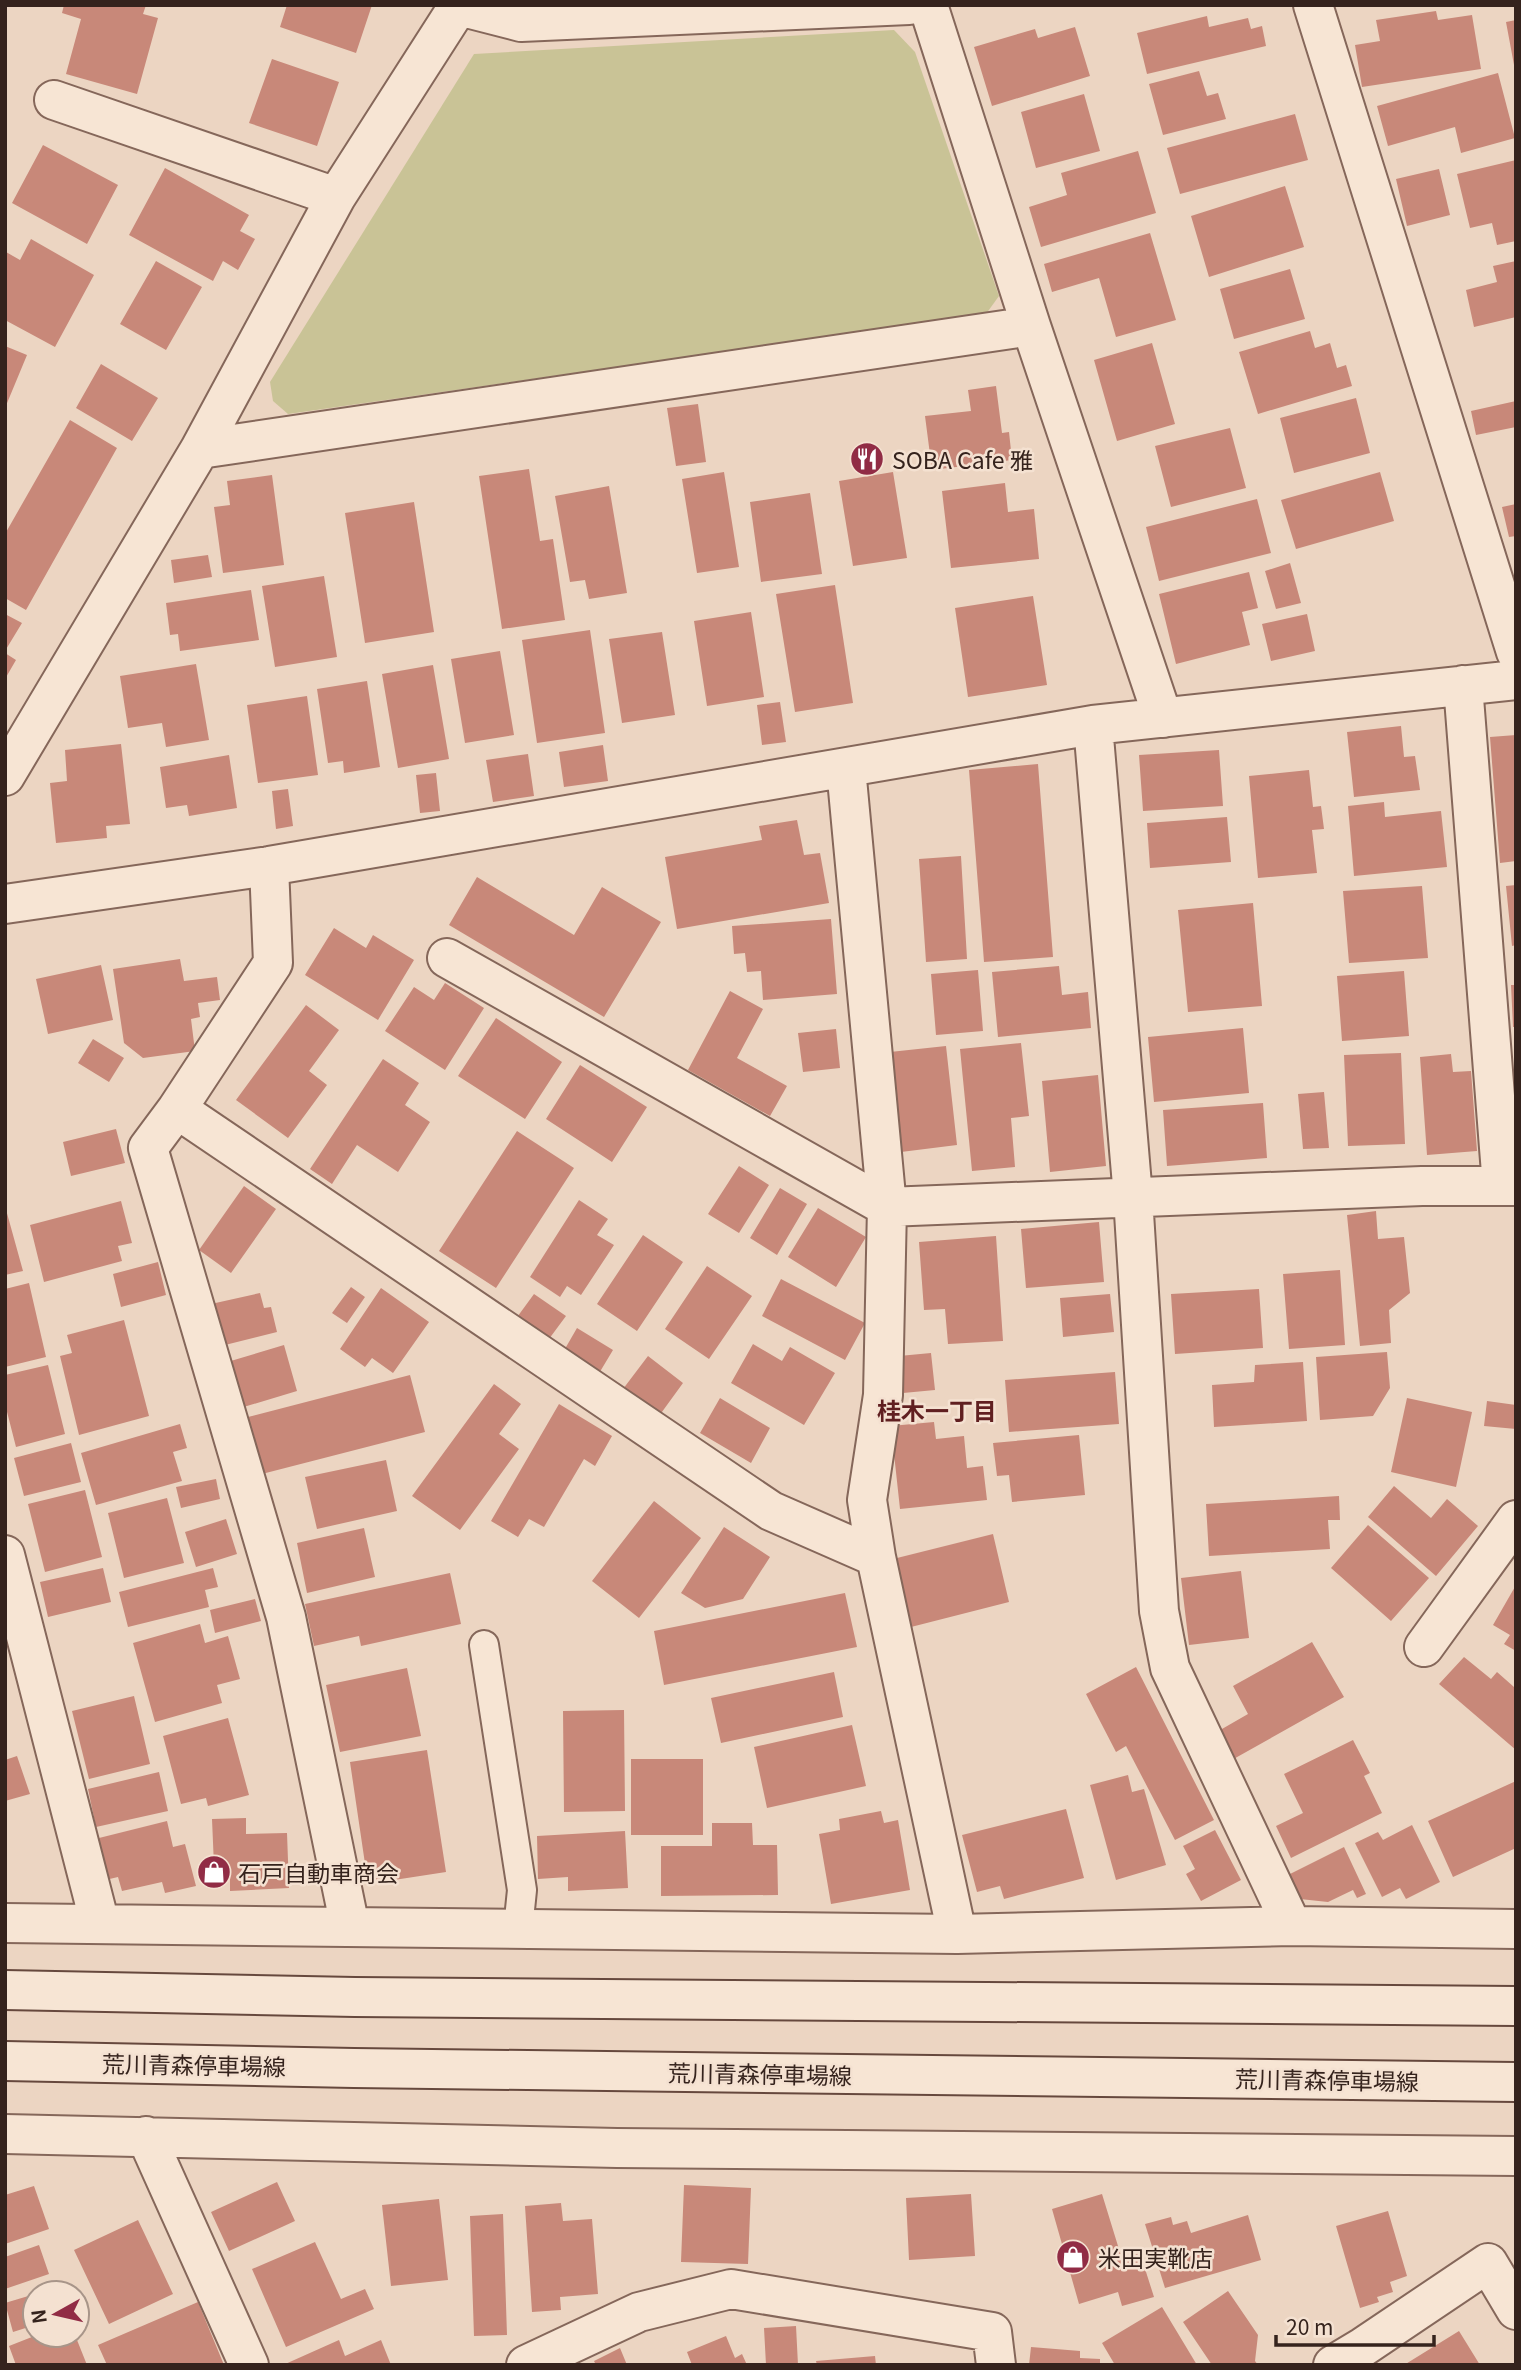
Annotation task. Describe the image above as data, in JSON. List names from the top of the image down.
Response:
{
  "streets": {
    "street": ["荒川青森停車場線"]
  },
  "districts": ["桂木一丁目"],
  "places": {
    "restaurant": ["SOBA Cafe 雅"],
    "shop": ["石戸自動車商会", "米田実靴店"]
  },
  "scale_bar": "20 m",
  "north": "left"
}
